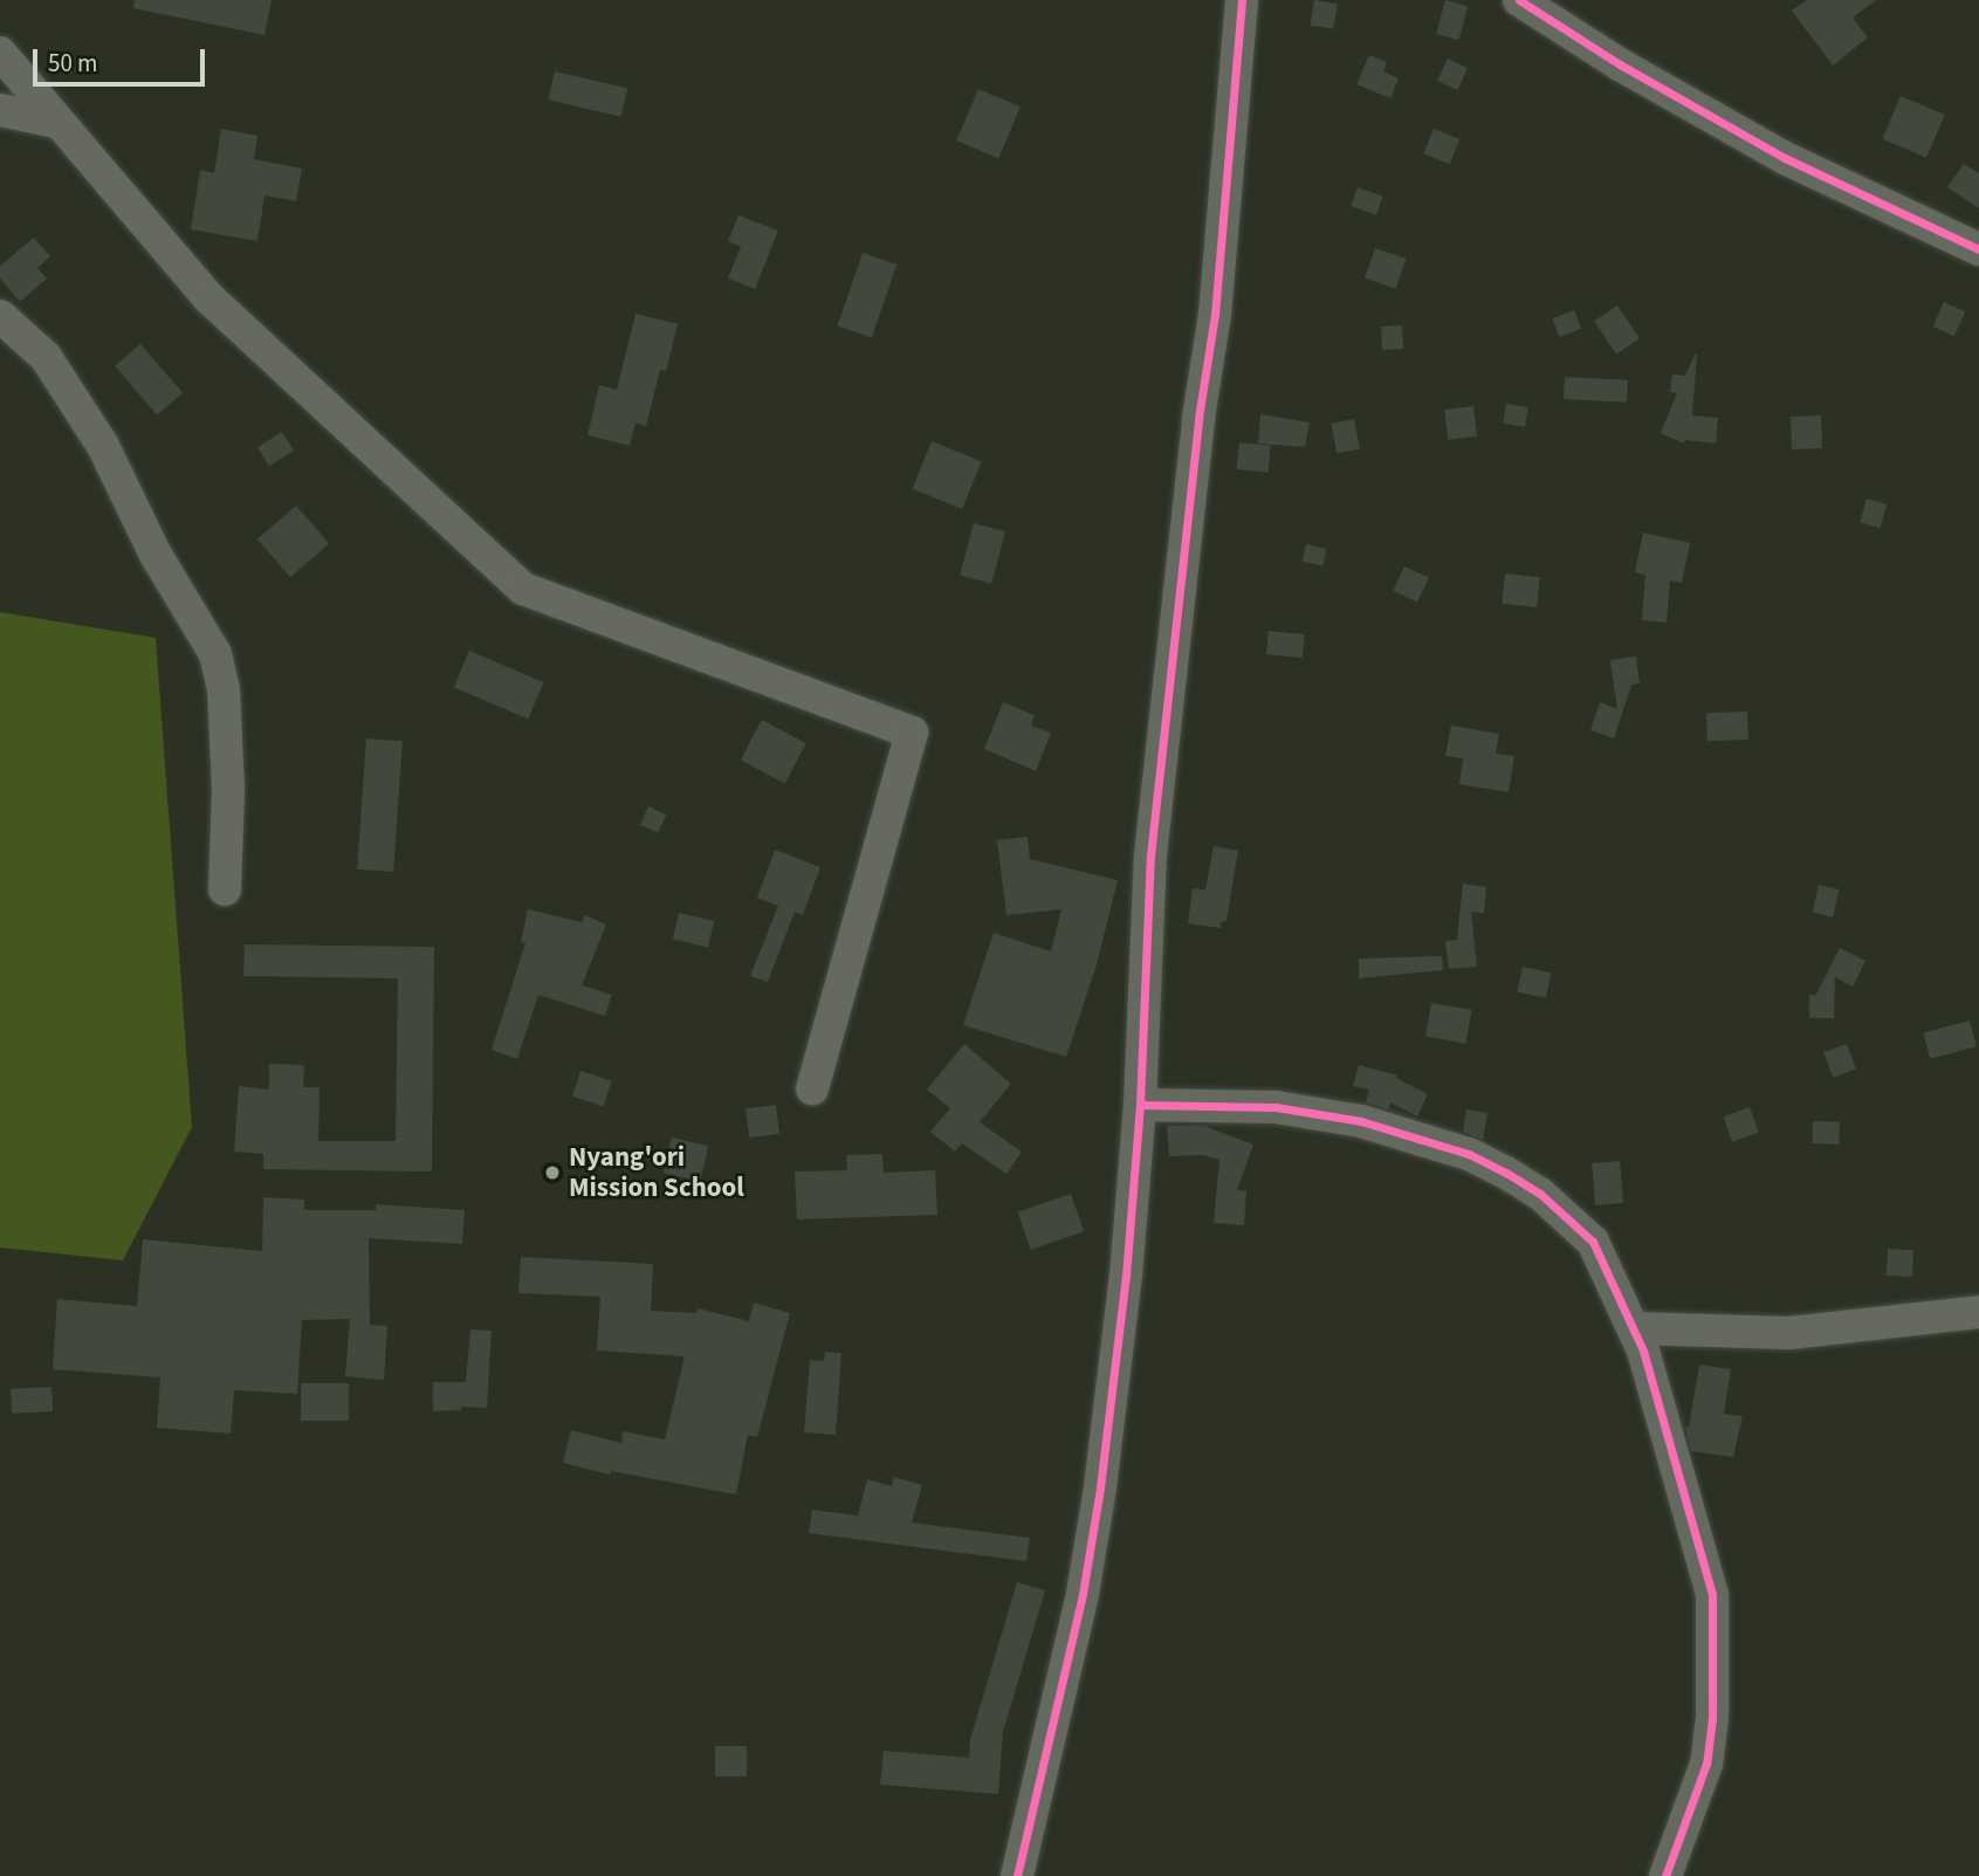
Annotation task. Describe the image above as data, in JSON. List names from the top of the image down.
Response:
{
  "places": ["Nyang'ori Mission School"],
  "scale_bar": "50 m"
}
